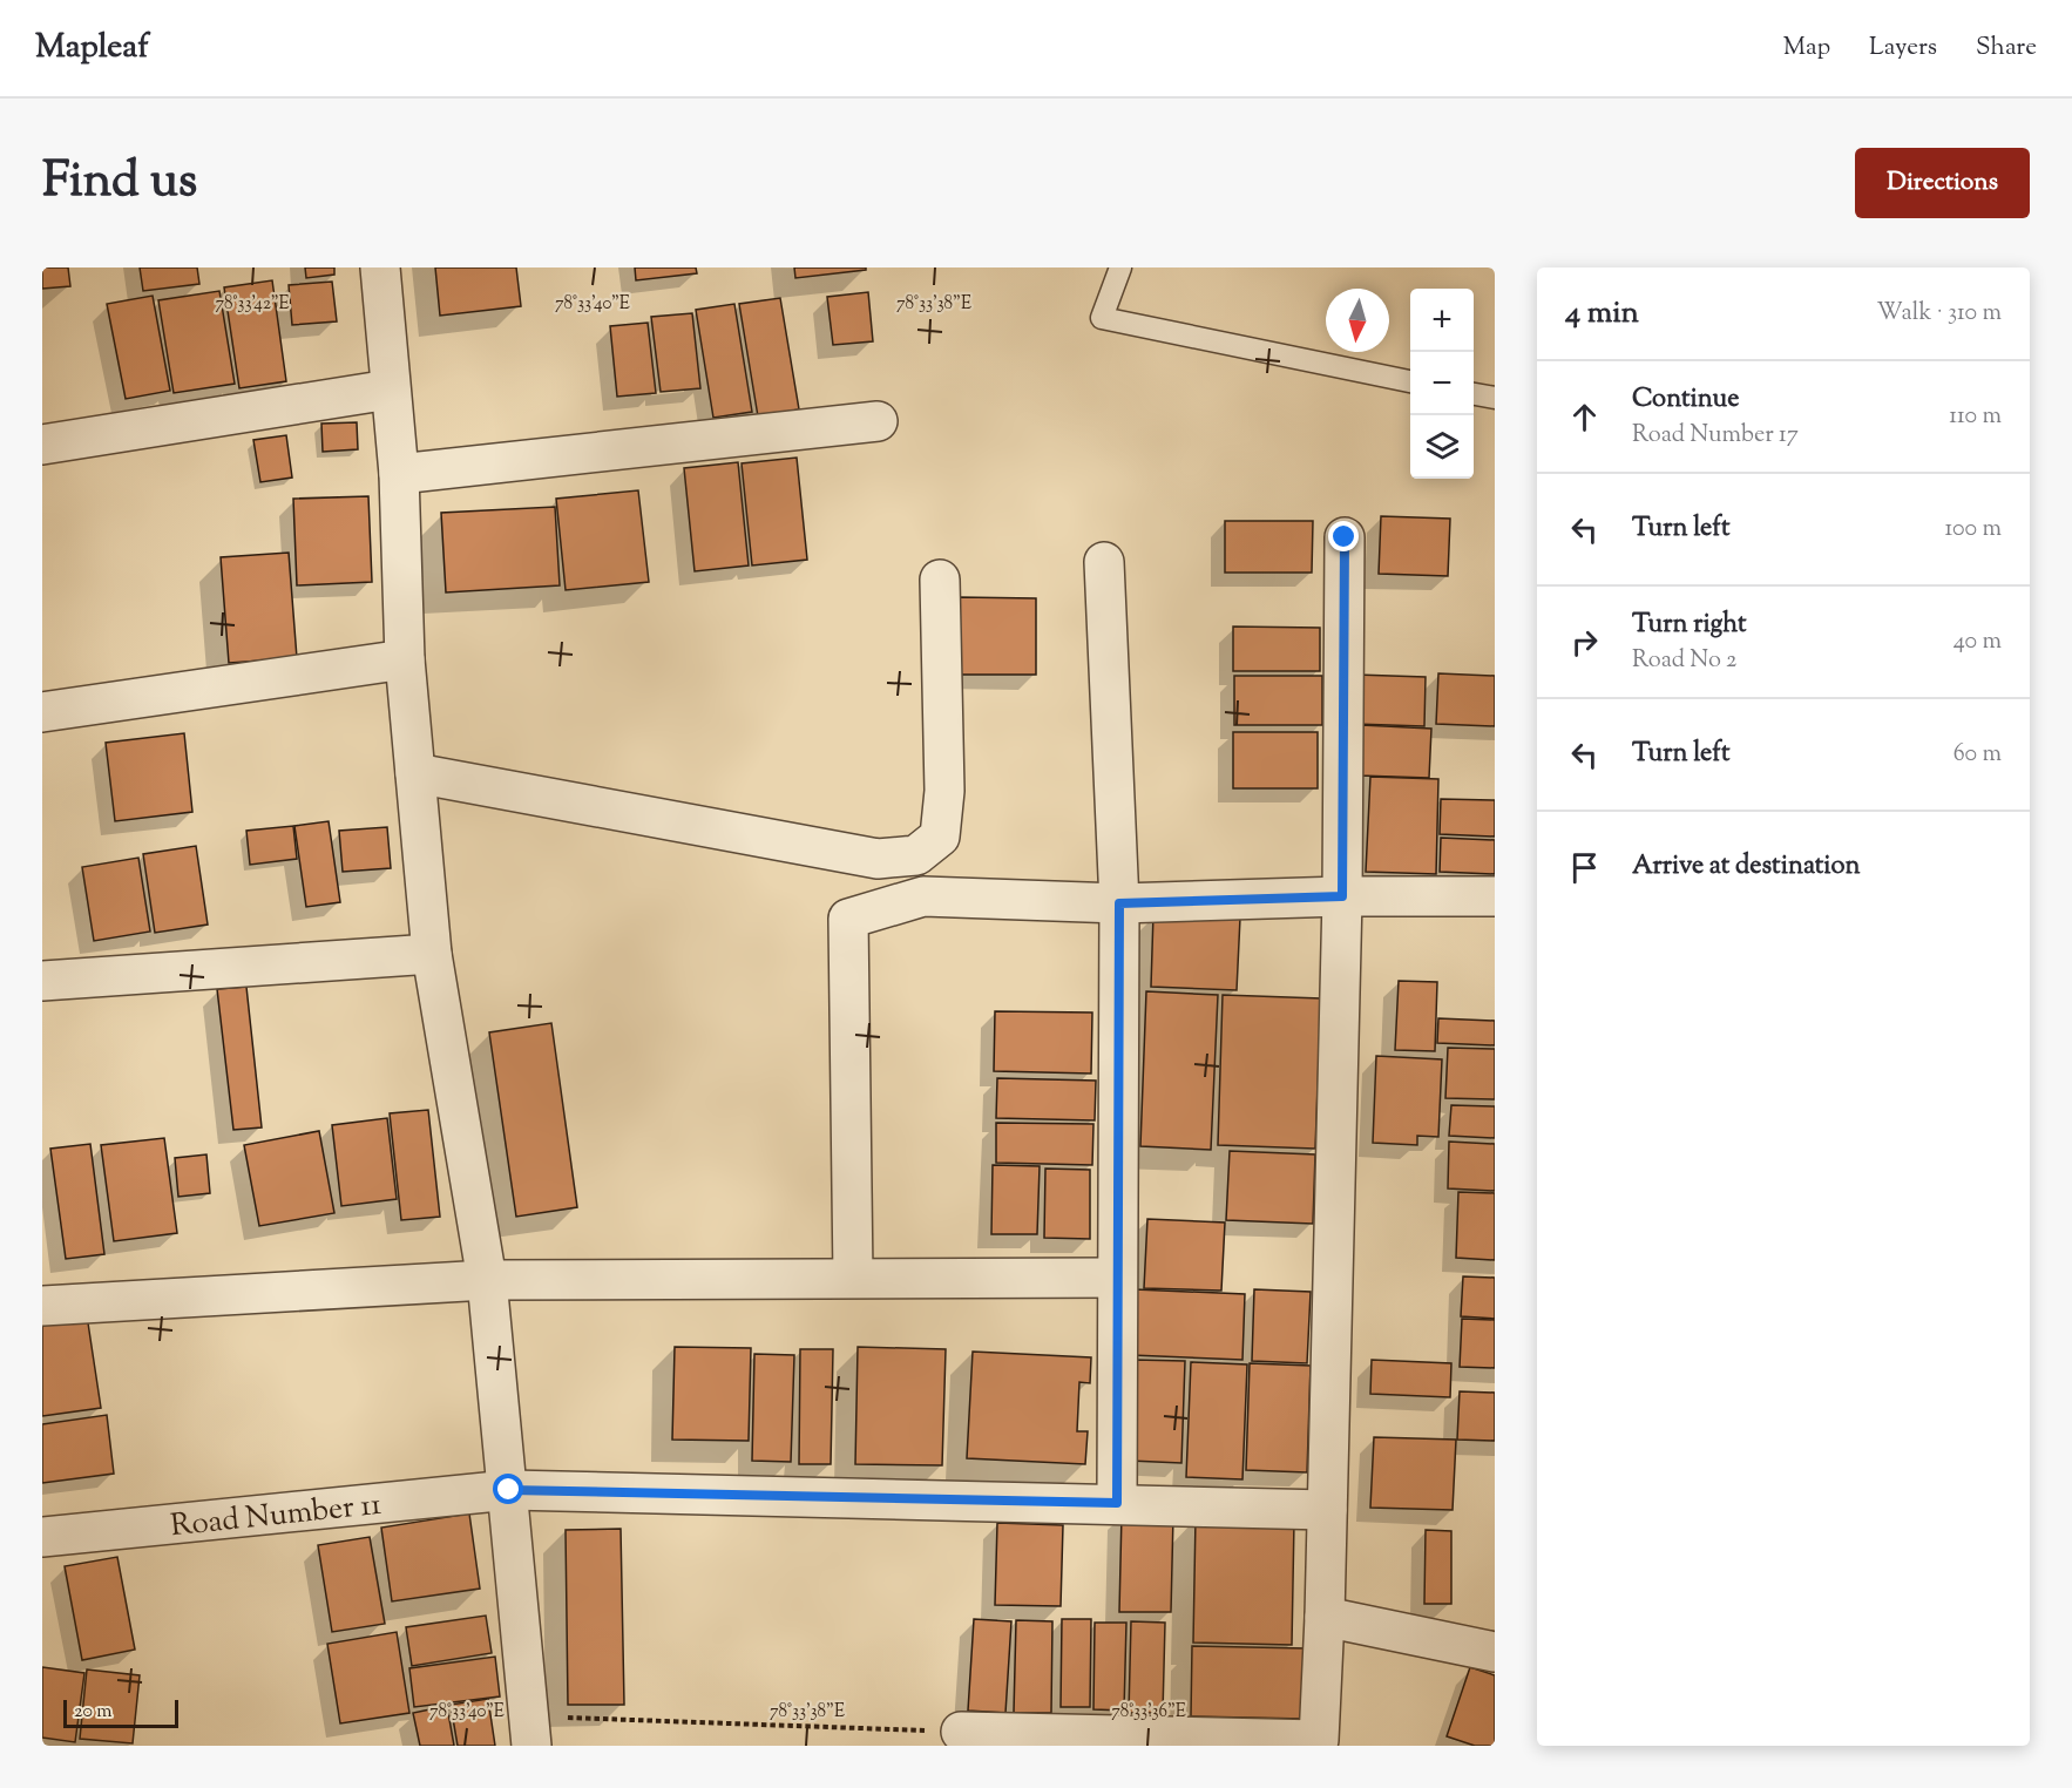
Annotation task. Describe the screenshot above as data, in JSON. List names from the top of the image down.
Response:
{
  "streets": {
    "street": ["Road Number 11"]
  },
  "scale_bar": "20 m",
  "north": "bottom",
  "page": {
    "header": "Mapleaf",
    "nav": ["Map", "Layers", "Share"],
    "title": "Find us",
    "buttons": "Directions",
    "heading": ["4 min", "Walk · 310 m"],
    "map_buttons": ["+", "−"],
    "list": [
      ["Continue", "Road Number 17", "110 m"],
      ["Turn left", "100 m"],
      ["Turn right", "Road No 2", "40 m"],
      ["Turn left", "60 m"],
      "Arrive at destination"
    ],
    "scale": "20 m"
  },
  "coordinates": [
    "78°33'42\"E",
    "78°33'40\"E",
    "78°33'38\"E",
    "78°33'36\"E"
  ]
}
